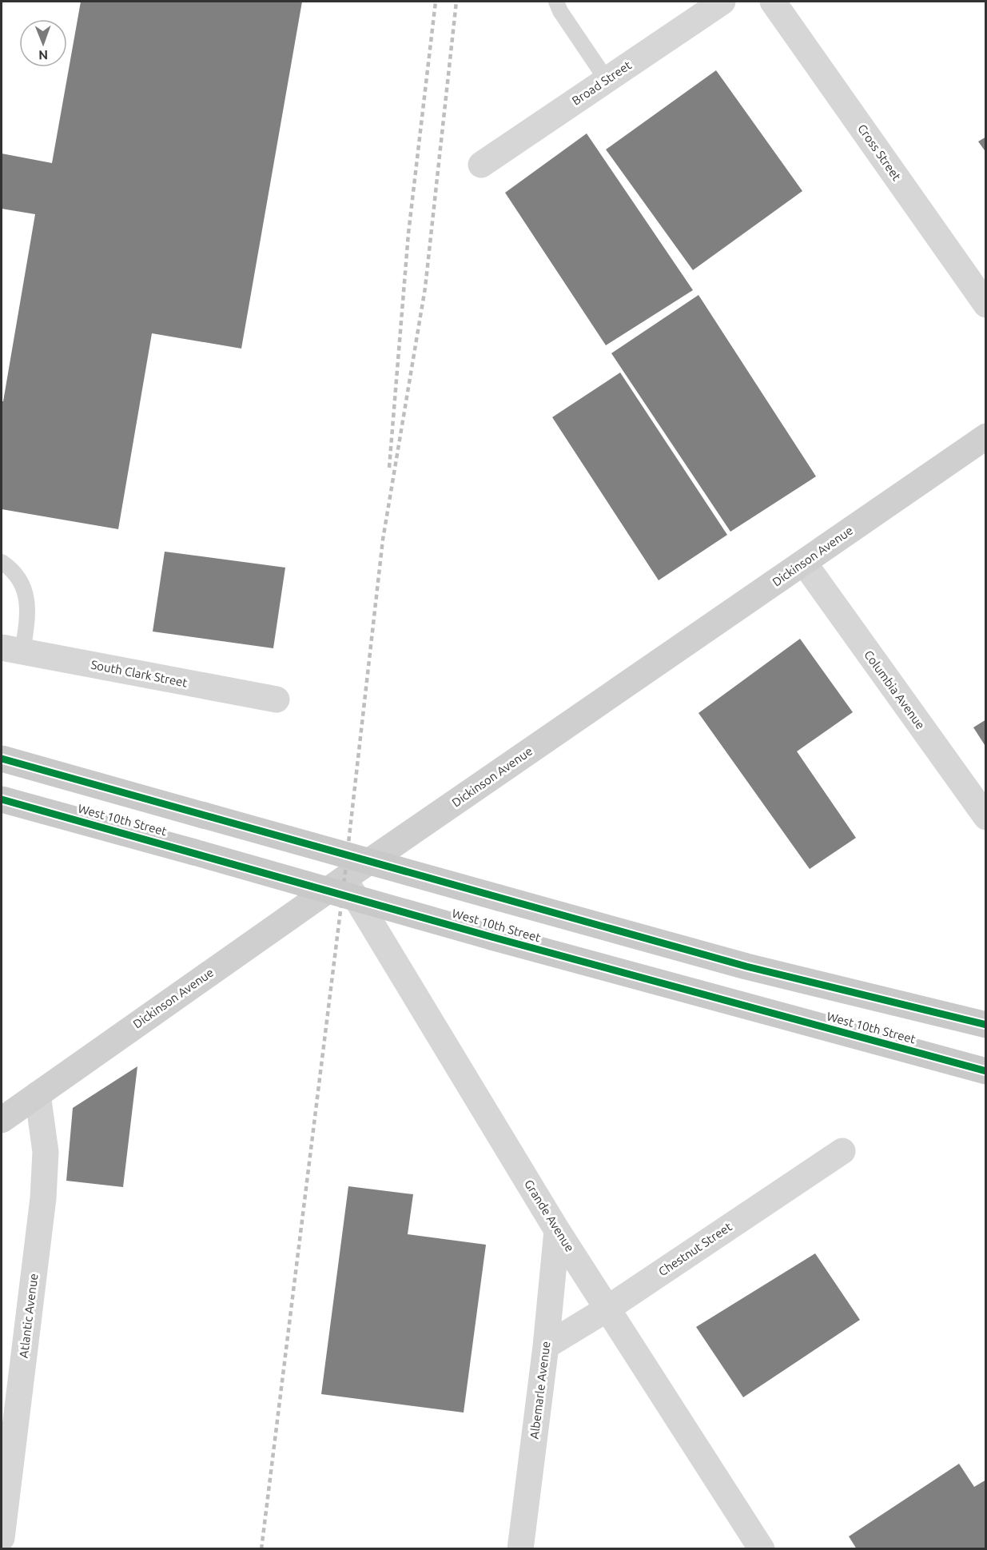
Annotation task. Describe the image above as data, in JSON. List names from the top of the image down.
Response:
{
  "streets": {
    "main road": ["Dickinson Avenue", "West 10th Street"],
    "street": [
      "Broad Street",
      "Cross Street",
      "South Clark Street",
      "Columbia Avenue",
      "Grande Avenue",
      "Chestnut Street",
      "Atlantic Avenue",
      "Albemarle Avenue"
    ]
  },
  "crossings": [
    ["Dickinson Avenue", "Columbia Avenue"],
    ["Dickinson Avenue", "Grande Avenue"],
    ["Dickinson Avenue", "Atlantic Avenue"],
    ["Grande Avenue", "Chestnut Street"],
    ["Grande Avenue", "Albemarle Avenue"],
    ["Chestnut Street", "Albemarle Avenue"]
  ],
  "north": "bottom"
}
